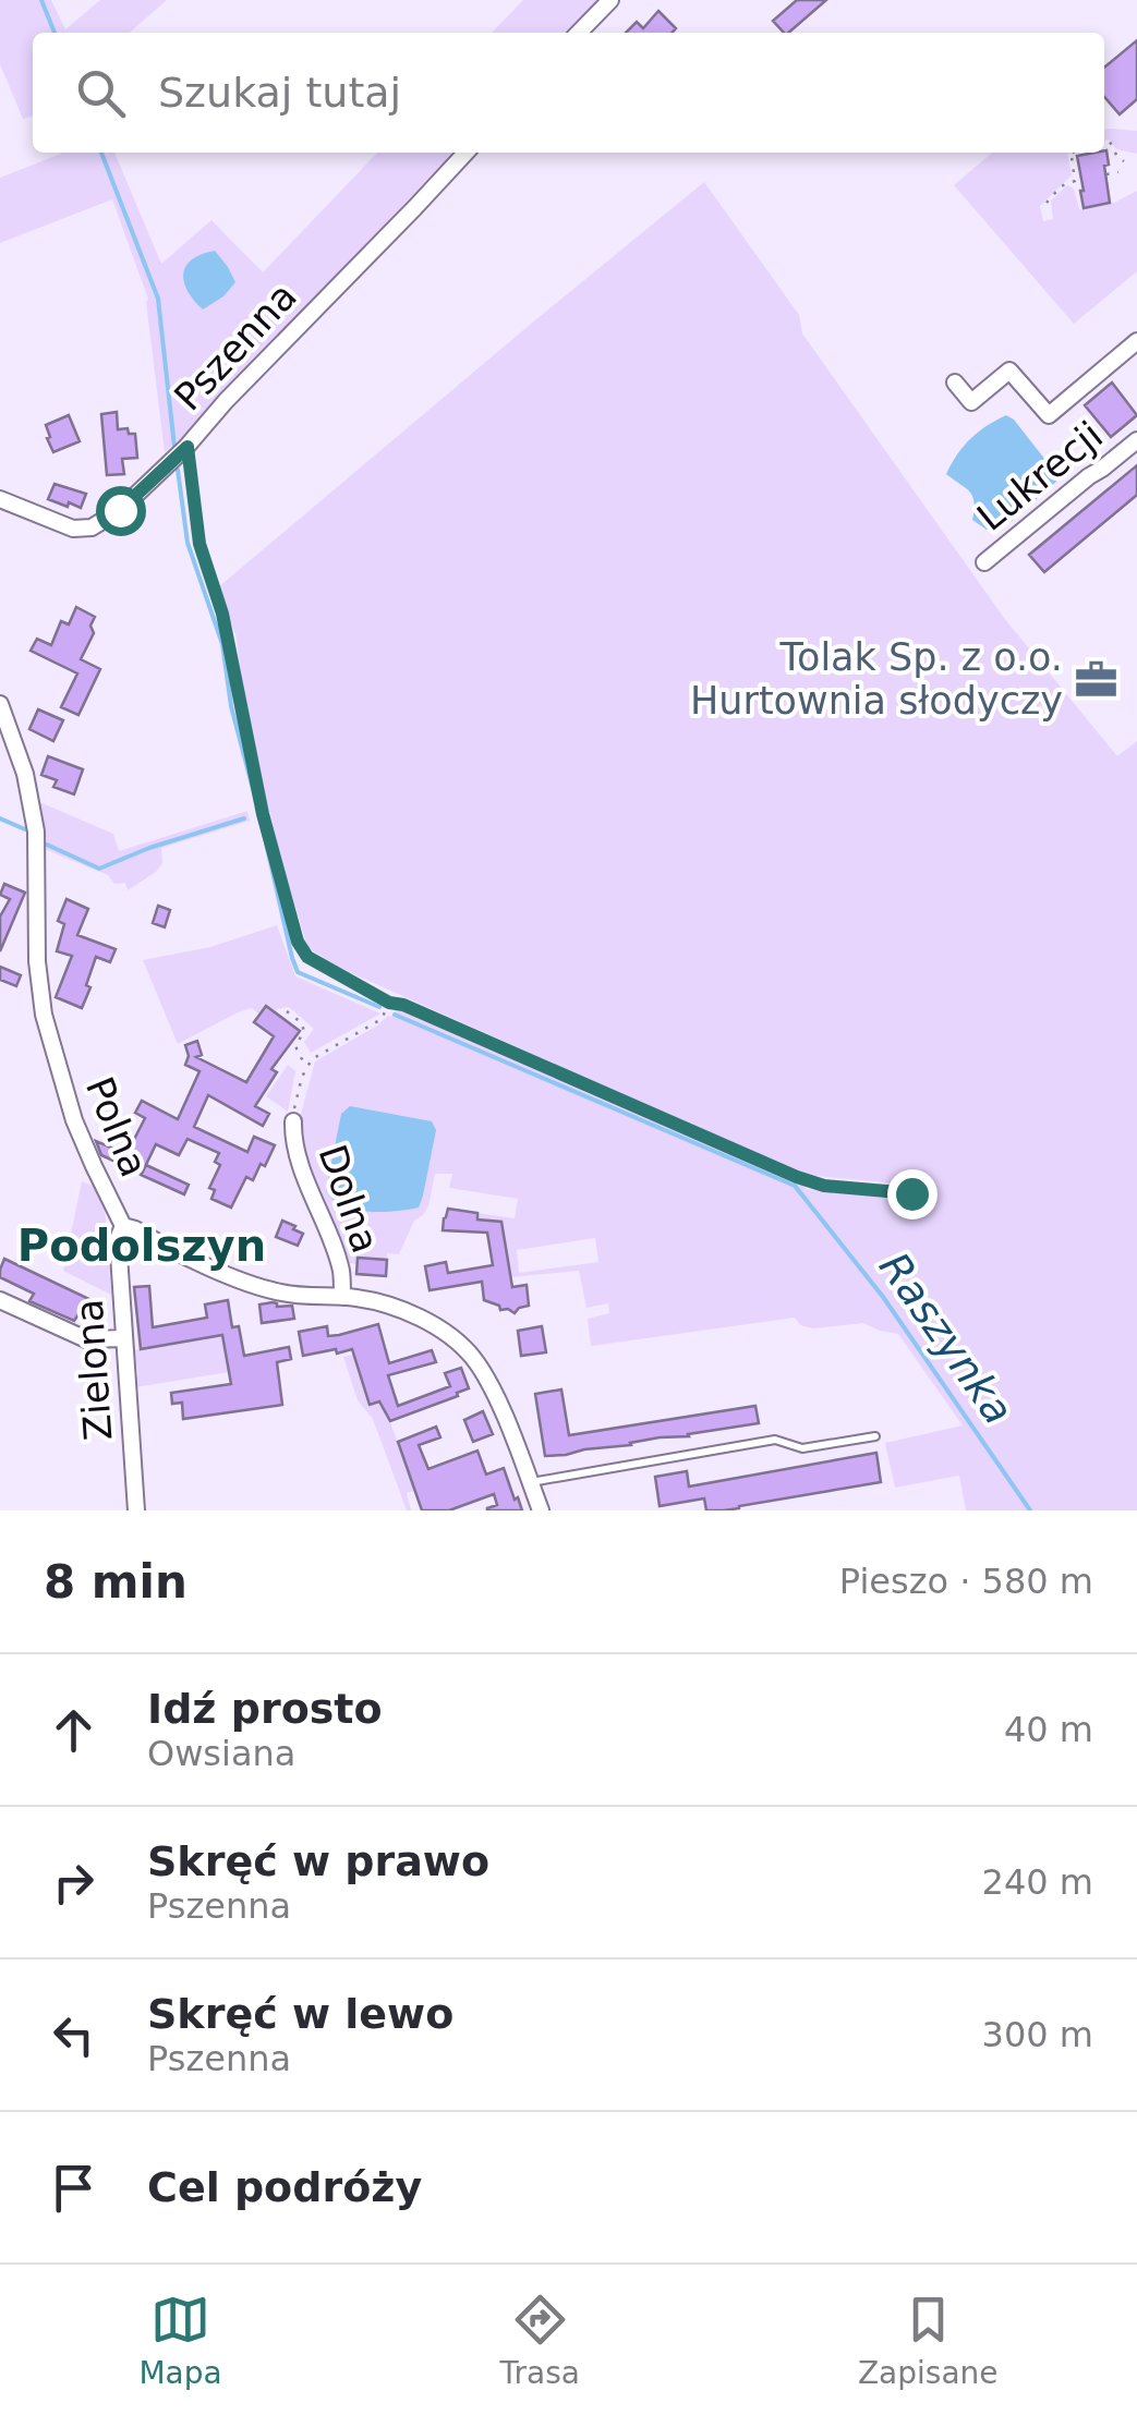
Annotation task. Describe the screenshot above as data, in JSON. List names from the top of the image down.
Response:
{
  "streets": {
    "street": [
      "Pszenna",
      "Lukrecji",
      "Polna",
      "Dolna",
      "Zielona"
    ]
  },
  "crossings": [
    ["Polna", "Dolna"],
    ["Polna", "Zielona"]
  ],
  "districts": ["Podolszyn"],
  "water": ["Raszynka"],
  "places": {
    "office": ["Tolak Sp. z o.o. Hurtownia słodyczy"]
  },
  "page": {
    "search": "Szukaj tutaj",
    "heading": ["8 min", "Pieszo · 580 m"],
    "list": [
      ["Idź prosto", "Owsiana", "40 m"],
      ["Skręć w prawo", "Pszenna", "240 m"],
      ["Skręć w lewo", "Pszenna", "300 m"],
      "Cel podróży"
    ],
    "nav": ["Mapa", "Trasa", "Zapisane"]
  }
}
